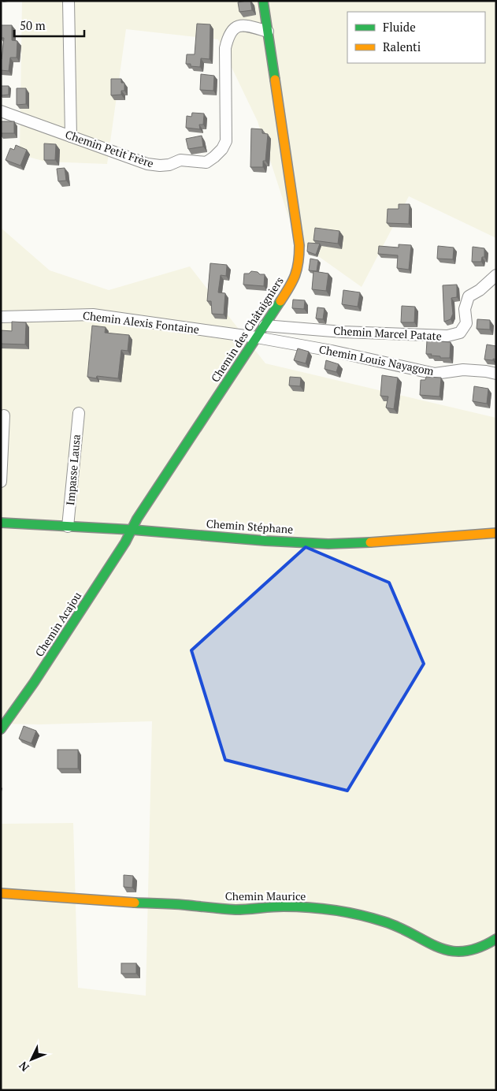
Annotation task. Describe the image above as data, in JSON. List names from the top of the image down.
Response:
{
  "streets": {
    "street": [
      "Chemin Petit Frère",
      "Chemin Alexis Fontaine",
      "Chemin des Châtaigniers",
      "Chemin Marcel Patate",
      "Chemin Louis Nayagom",
      "Impasse Lausa",
      "Chemin Stéphane",
      "Chemin Acajou",
      "Chemin Maurice"
    ]
  },
  "crossings": [
    ["Chemin Petit Frère", "Chemin des Châtaigniers"],
    ["Chemin Alexis Fontaine", "Chemin des Châtaigniers"],
    ["Chemin Alexis Fontaine", "Chemin Louis Nayagom"],
    ["Chemin des Châtaigniers", "Chemin Marcel Patate"],
    ["Chemin des Châtaigniers", "Chemin Louis Nayagom"],
    ["Chemin des Châtaigniers", "Chemin Stéphane"],
    ["Chemin des Châtaigniers", "Chemin Acajou"],
    ["Impasse Lausa", "Chemin Stéphane"],
    ["Chemin Stéphane", "Chemin Acajou"]
  ],
  "legend": ["Fluide", "Ralenti"],
  "scale_bar": "50 m",
  "north": "bottom left"
}
